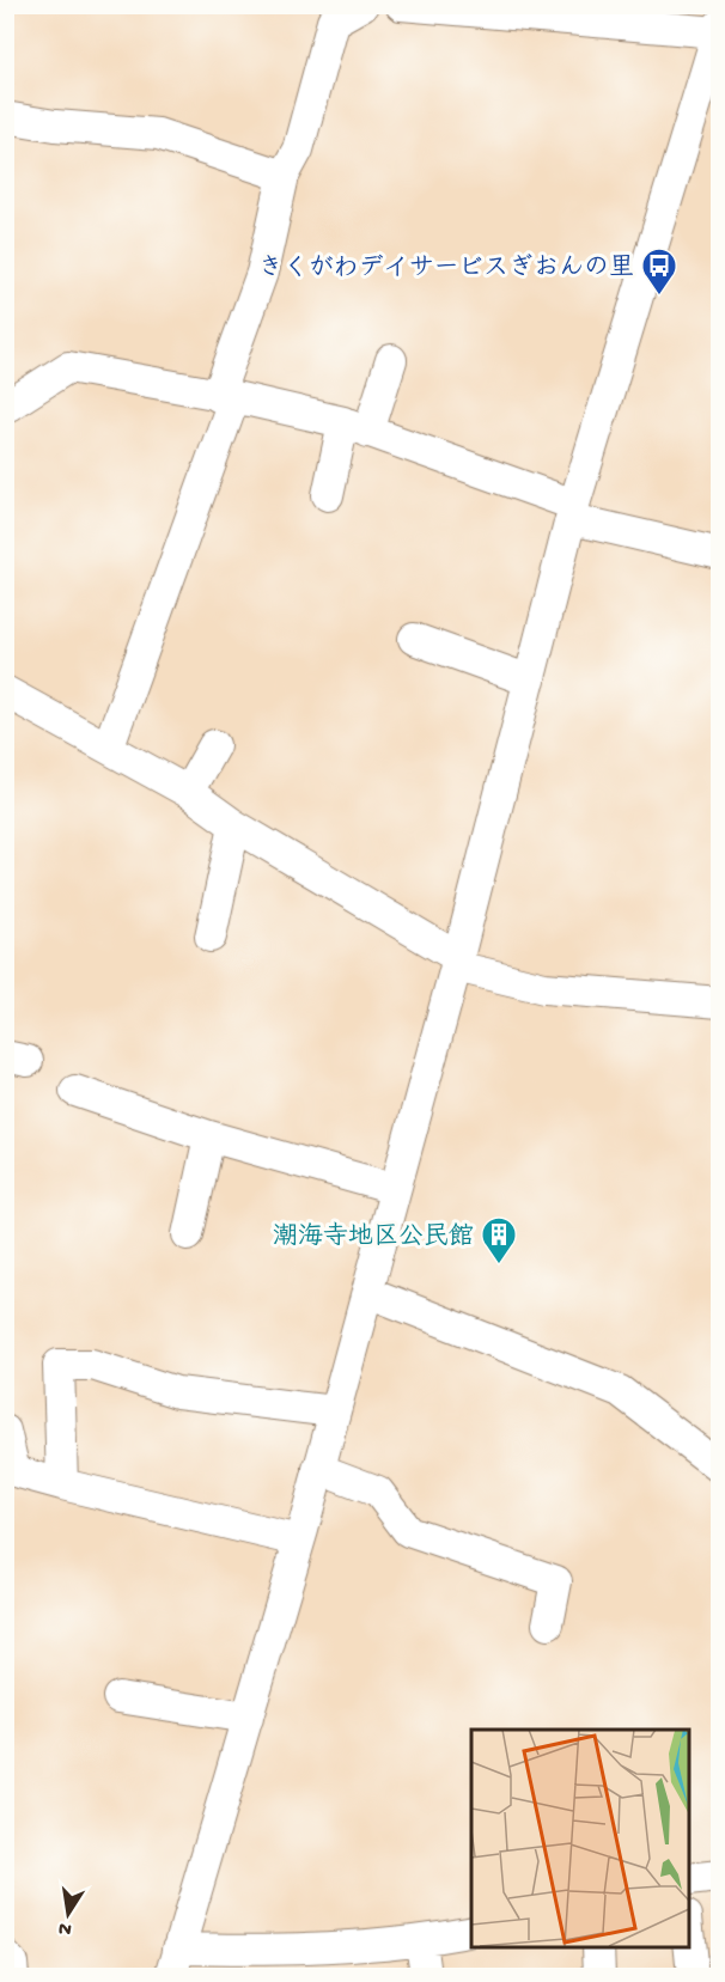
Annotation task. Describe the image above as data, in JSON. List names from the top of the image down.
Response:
{
  "places": {
    "bus stop": ["きくがわデイサービスぎおんの里"],
    "building": ["潮海寺地区公民館"]
  },
  "north": "bottom"
}
